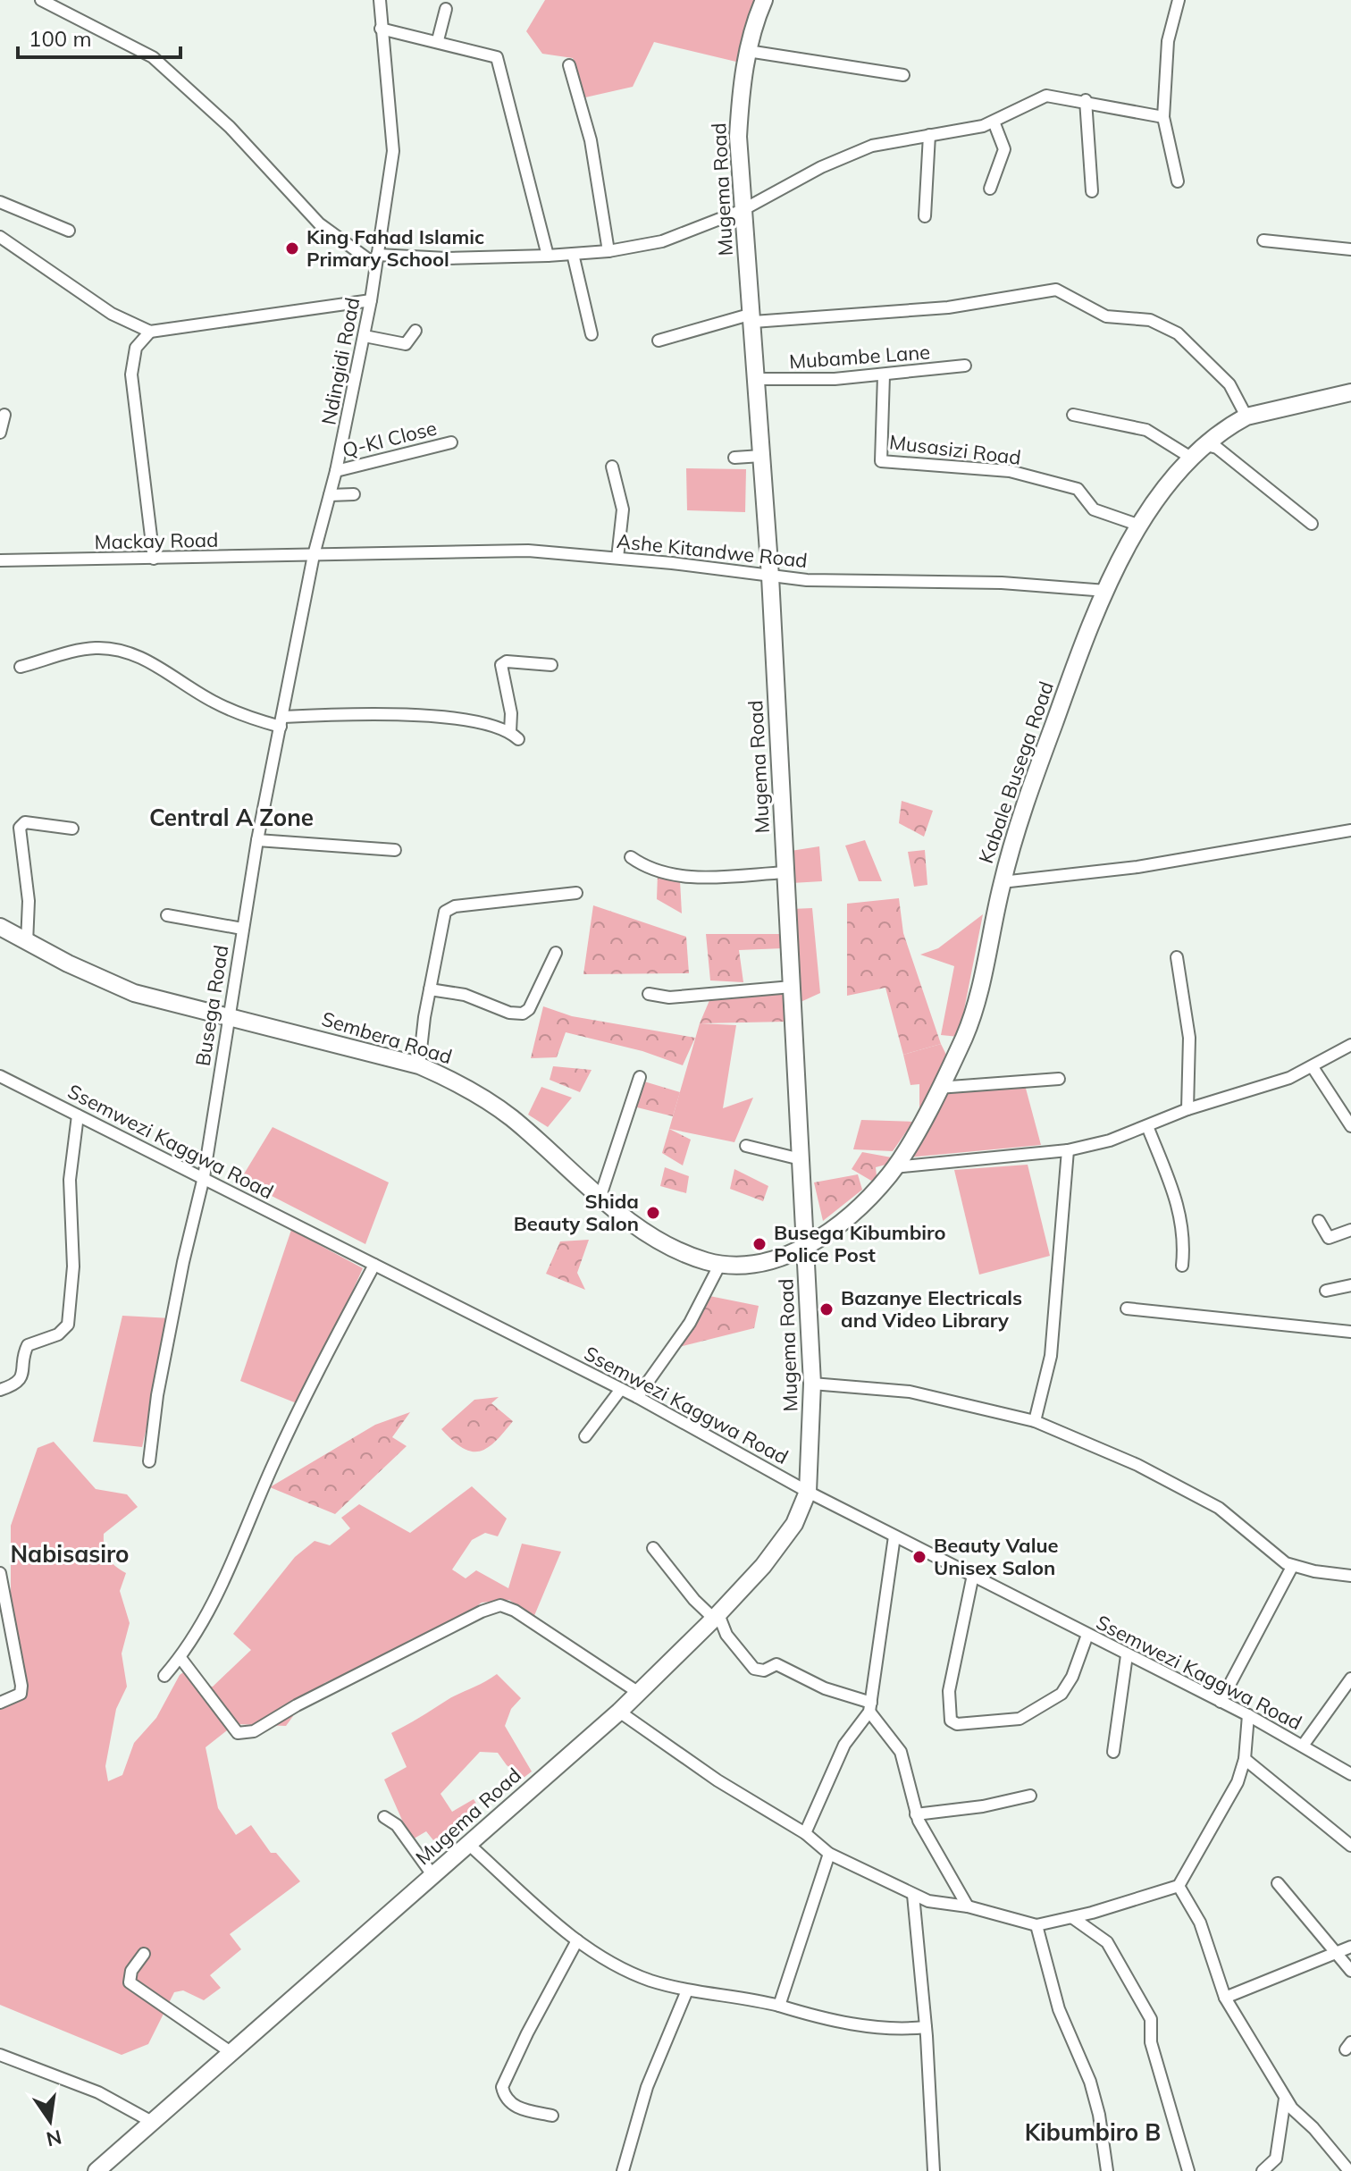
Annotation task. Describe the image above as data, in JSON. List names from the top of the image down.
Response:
{
  "streets": {
    "street": [
      "Mugema Road",
      "Mubambe Lane",
      "Ndingidi Road",
      "Q-KI Close",
      "Musasizi Road",
      "Mackay Road",
      "Ashe Kitandwe Road",
      "Kabale Busega Road",
      "Busega Road",
      "Sembera Road",
      "Ssemwezi Kaggwa Road"
    ]
  },
  "crossings": [
    ["Mugema Road", "Mubambe Lane"],
    ["Mugema Road", "Ashe Kitandwe Road"],
    ["Mugema Road", "Kabale Busega Road"],
    ["Mugema Road", "Sembera Road"],
    ["Mugema Road", "Ssemwezi Kaggwa Road"],
    ["Mubambe Lane", "Musasizi Road"],
    ["Ndingidi Road", "Q-KI Close"],
    ["Ndingidi Road", "Mackay Road"],
    ["Ndingidi Road", "Ashe Kitandwe Road"],
    ["Ndingidi Road", "Busega Road"],
    ["Musasizi Road", "Kabale Busega Road"],
    ["Mackay Road", "Ashe Kitandwe Road"],
    ["Mackay Road", "Busega Road"],
    ["Ashe Kitandwe Road", "Kabale Busega Road"],
    ["Ashe Kitandwe Road", "Busega Road"],
    ["Kabale Busega Road", "Sembera Road"],
    ["Busega Road", "Sembera Road"],
    ["Busega Road", "Ssemwezi Kaggwa Road"]
  ],
  "districts": ["Central A Zone", "Nabisasiro", "Kibumbiro B"],
  "places": [
    "King Fahad Islamic Primary School",
    "Shida Beauty Salon",
    "Busega Kibumbiro Police Post",
    "Bazanye Electricals and Video Library",
    "Beauty Value Unisex Salon"
  ],
  "scale_bar": "100 m",
  "north": "bottom"
}
